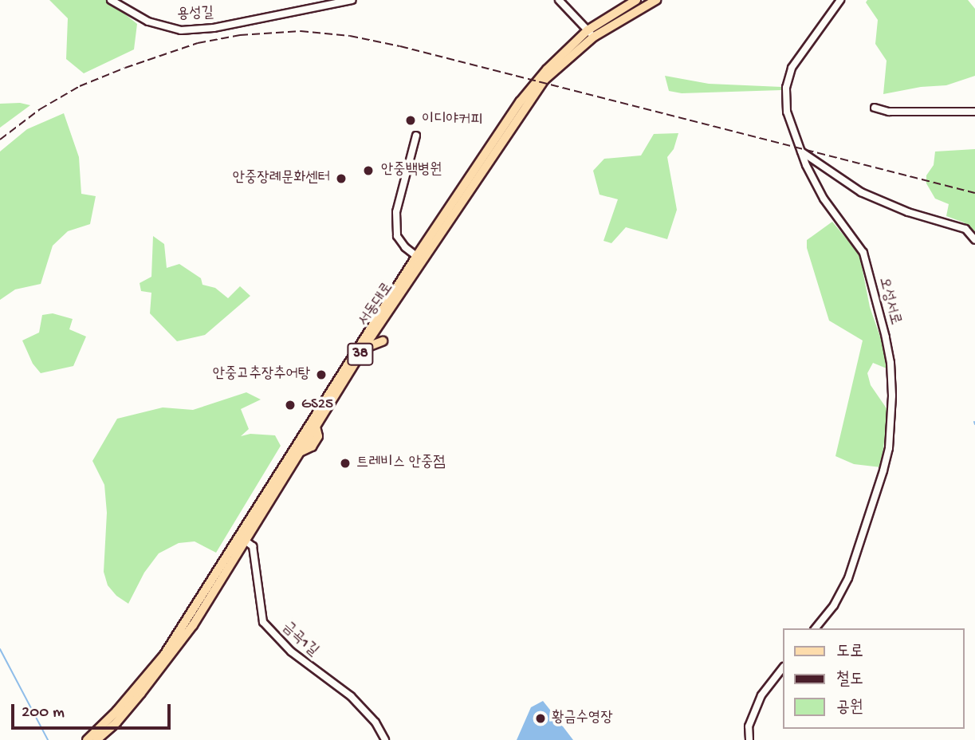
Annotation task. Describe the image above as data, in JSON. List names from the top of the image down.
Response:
{
  "streets": {
    "main road": ["서동대로", "38"],
    "street": ["용성길", "오성서로", "금곡1길"]
  },
  "crossings": [
    ["서동대로", "금곡1길"]
  ],
  "places": [
    "이디야커피",
    "안중백병원",
    "안중장례문화센터",
    "안중고추장추어탕",
    "GS25",
    "트레비스 안중점",
    "황금수영장"
  ],
  "legend": ["도로", "철도", "공원"],
  "scale_bar": "200 m"
}
